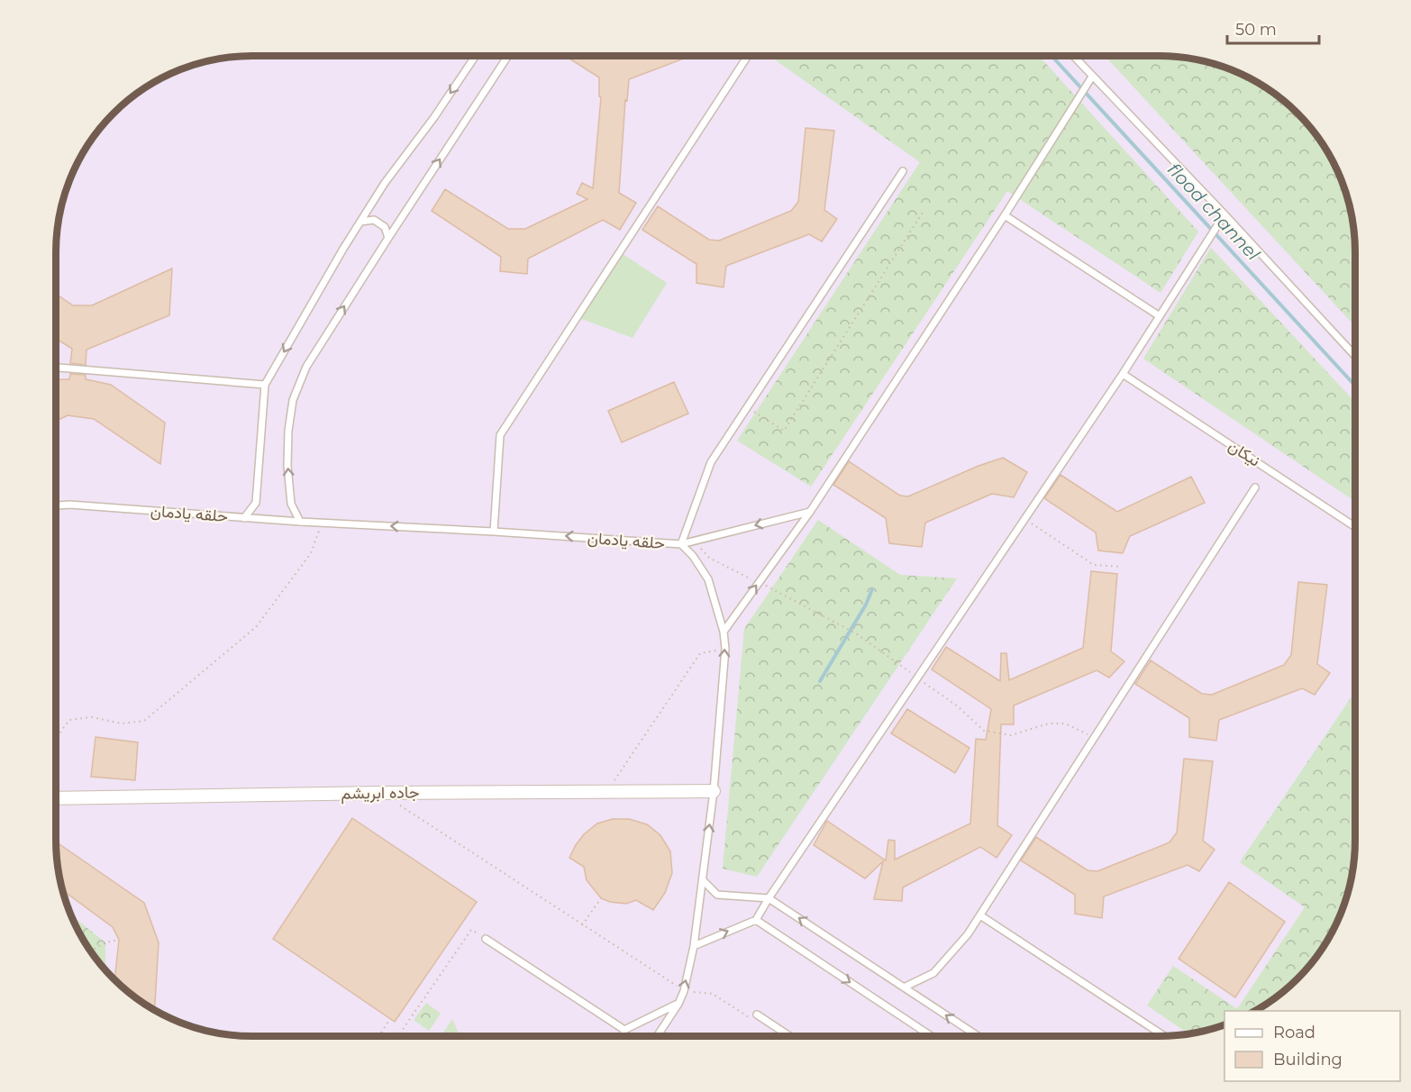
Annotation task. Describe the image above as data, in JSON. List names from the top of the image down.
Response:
{
  "streets": {
    "street": ["جاده ابریشم"],
    "lane": ["نیکان", "حلقه یادمان"]
  },
  "crossings": [
    ["حلقه یادمان", "جاده ابریشم"]
  ],
  "water": ["flood channel"],
  "legend": ["Road", "Building"],
  "scale_bar": "50 m"
}
